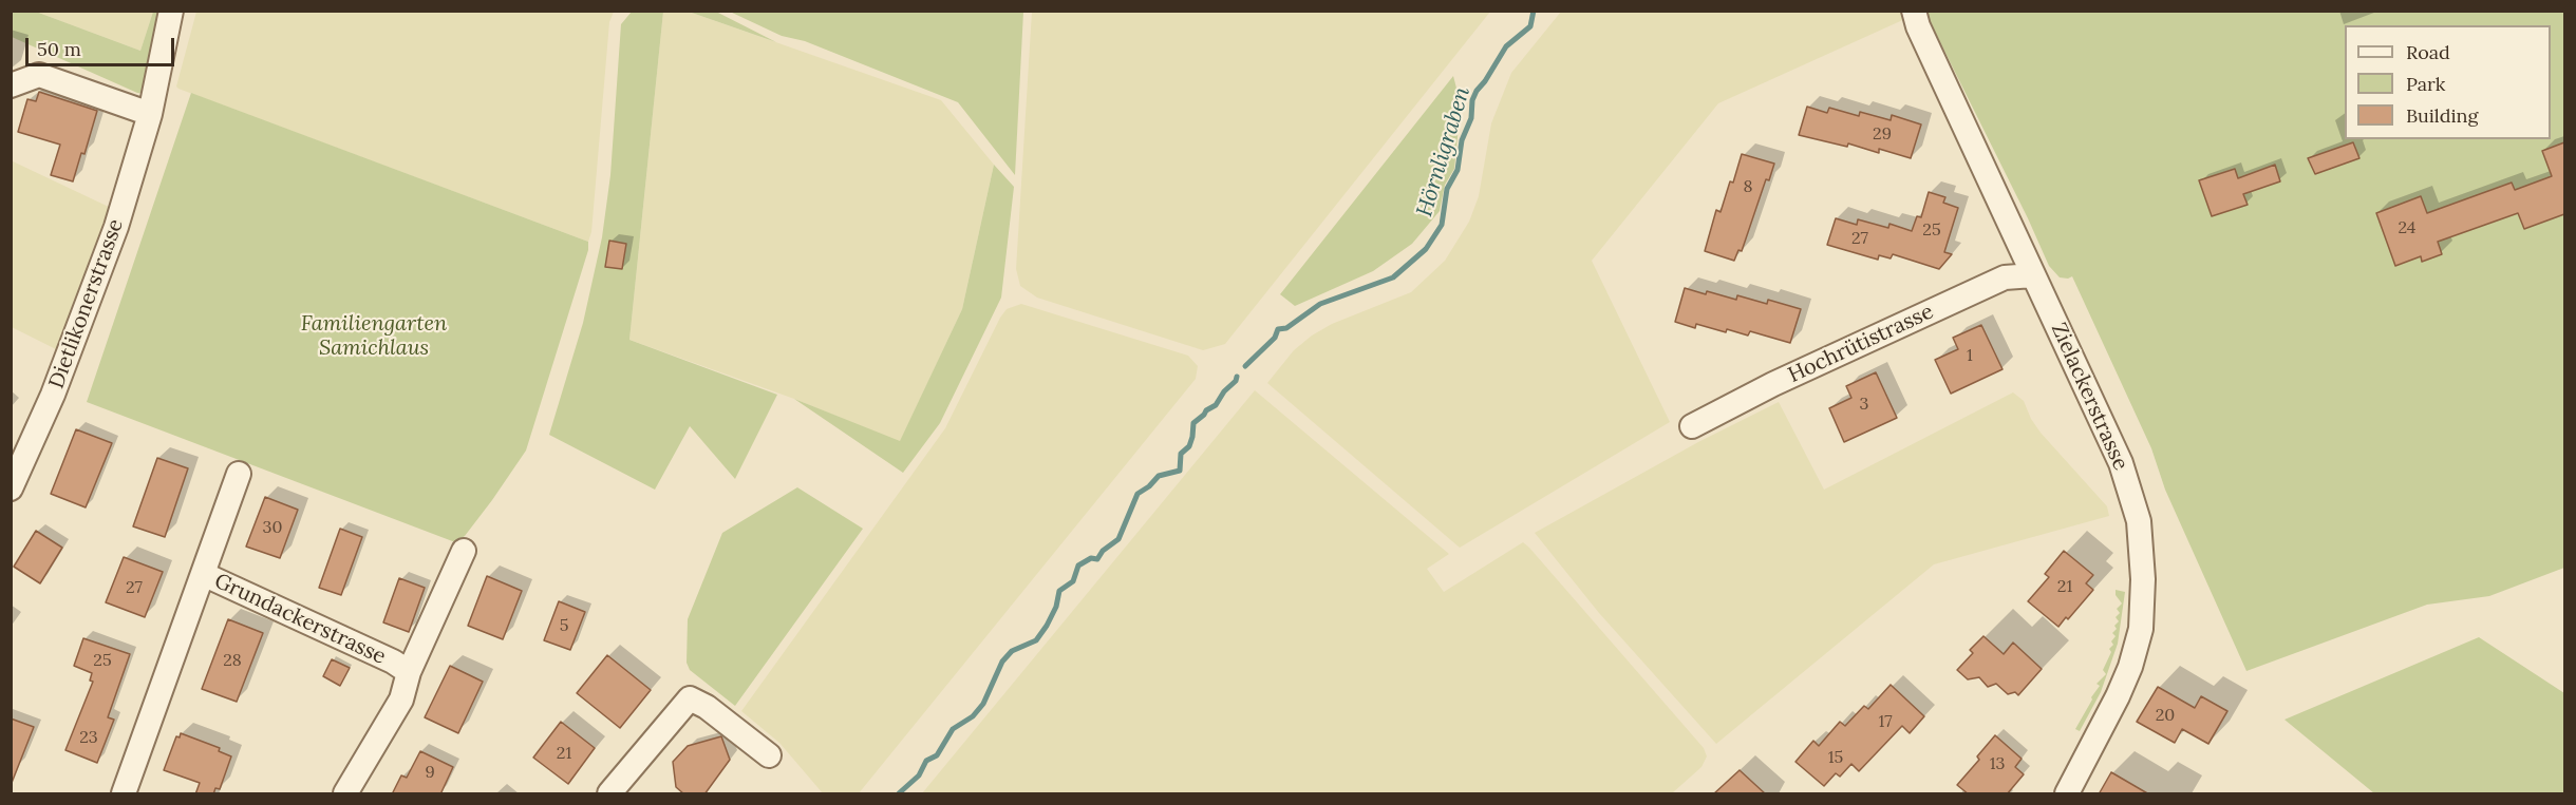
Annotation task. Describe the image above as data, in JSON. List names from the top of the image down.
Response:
{
  "streets": {
    "street": [
      "Dietlikonerstrasse",
      "Hochrütistrasse",
      "Zielackerstrasse",
      "Grundackerstrasse"
    ]
  },
  "crossings": [
    ["Hochrütistrasse", "Zielackerstrasse"]
  ],
  "water": ["Hörnligraben"],
  "parks": ["Familiengarten Samichlaus"],
  "house_numbers": [
    "29",
    "8",
    "24",
    "25",
    "27",
    "1",
    "3",
    "30",
    "21",
    "27",
    "5",
    "25",
    "28",
    "20",
    "17",
    "23",
    "21",
    "15",
    "13",
    "9"
  ],
  "legend": ["Road", "Park", "Building"],
  "scale_bar": "50 m"
}
